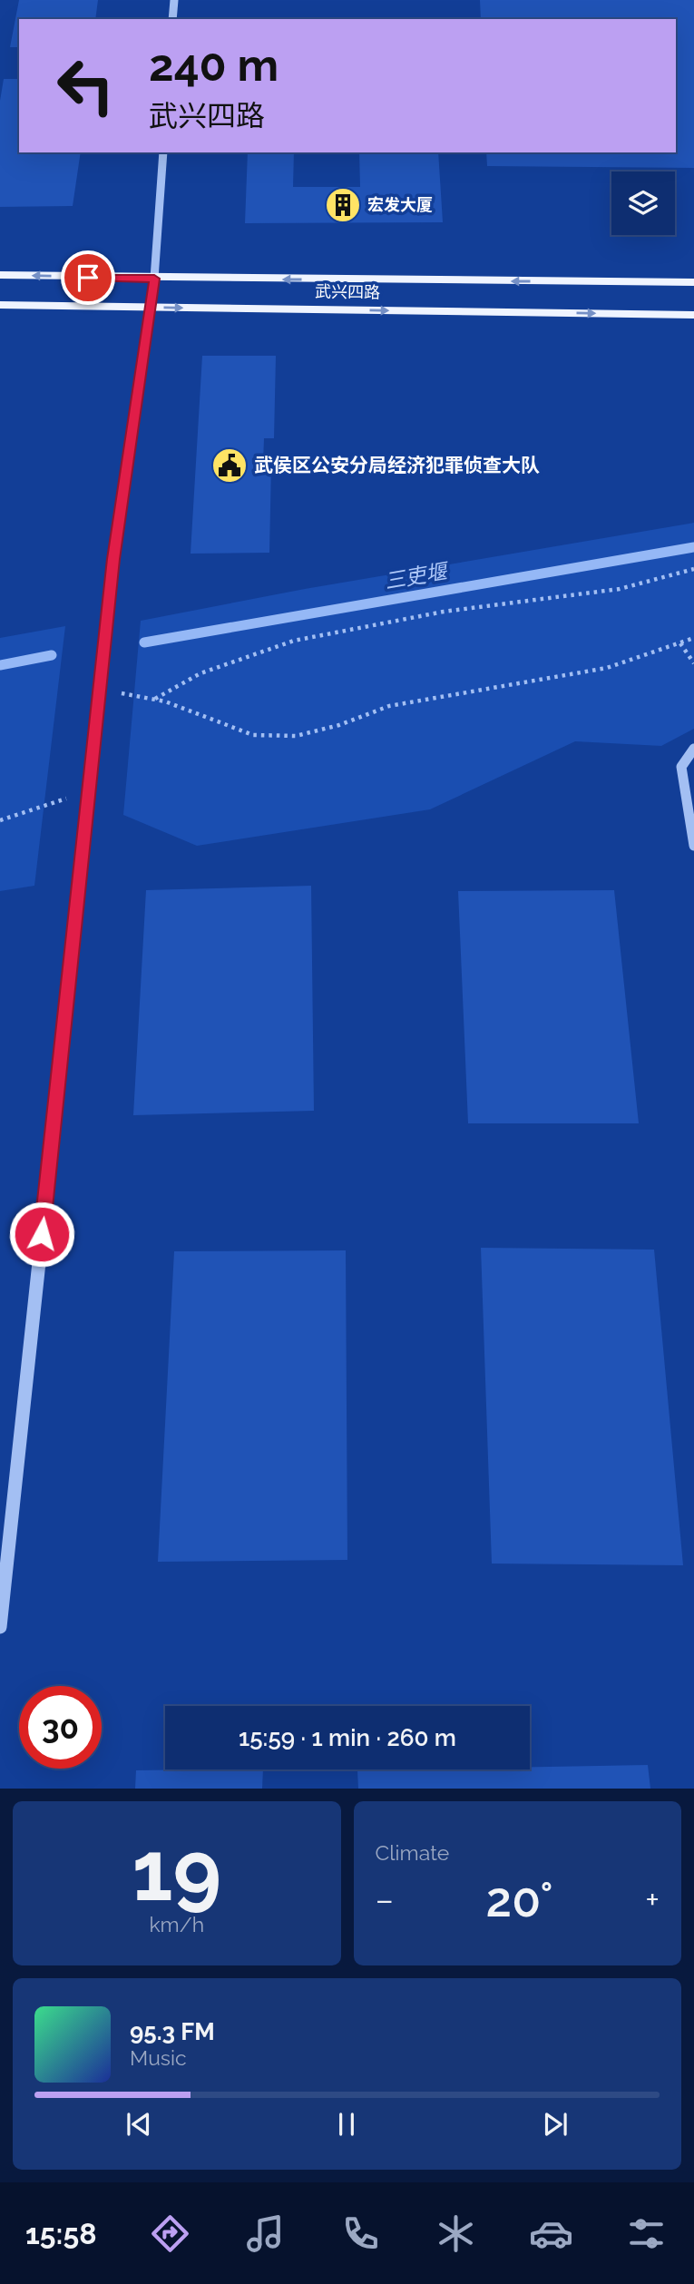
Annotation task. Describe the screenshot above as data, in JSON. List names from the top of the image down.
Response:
{
  "streets": {
    "main road": ["武兴四路"]
  },
  "water": ["三吏堰"],
  "places": {
    "building": ["宏发大厦"],
    "public building": ["武侯区公安分局经济犯罪侦查大队"]
  },
  "page": {
    "turn": ["240 m", "武兴四路"],
    "limit": "30",
    "trip": "15:59 · 1 min · 260 m",
    "tile": [
      ["19", "km/h"],
      "Climate"
    ],
    "heat": ["−", "20°", "+"],
    "song": ["95.3 FM", "Music"],
    "tabs": "15:58"
  }
}
